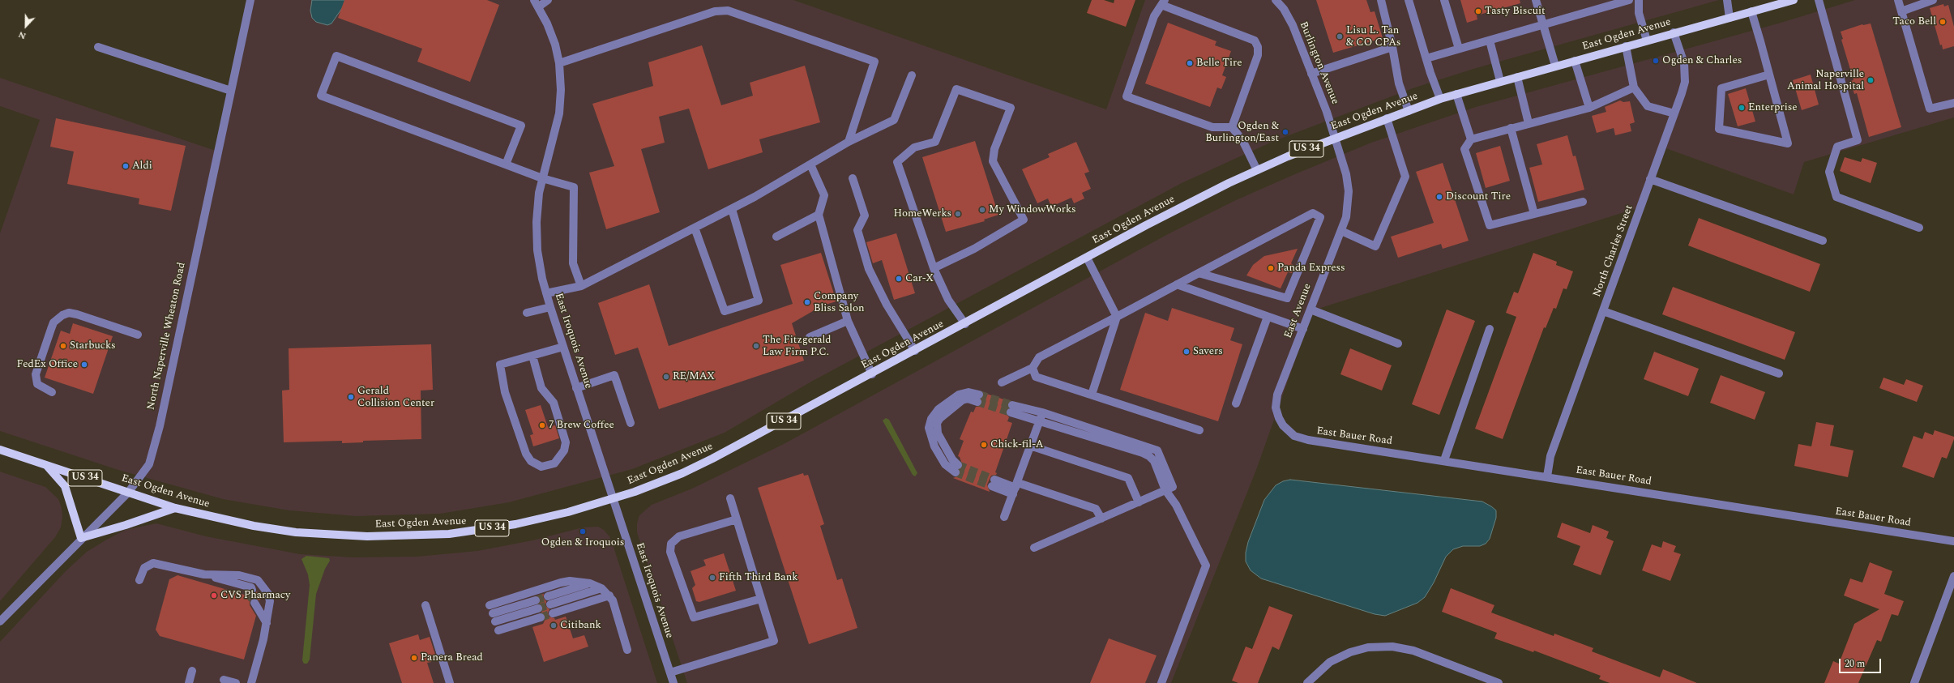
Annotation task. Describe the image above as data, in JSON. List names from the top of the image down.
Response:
{
  "streets": {
    "main road": ["East Ogden Avenue", "US 34"],
    "street": [
      "Burlington Avenue",
      "North Charles Street",
      "East Avenue",
      "North Naperville Wheaton Road",
      "East Iroquois Avenue",
      "East Bauer Road"
    ]
  },
  "crossings": [
    ["East Ogden Avenue", "Burlington Avenue"],
    ["East Ogden Avenue", "North Charles Street"],
    ["East Ogden Avenue", "East Avenue"],
    ["East Ogden Avenue", "North Naperville Wheaton Road"],
    ["East Ogden Avenue", "East Iroquois Avenue"],
    ["Burlington Avenue", "East Avenue"],
    ["North Charles Street", "East Bauer Road"],
    ["East Avenue", "East Bauer Road"]
  ],
  "places": [
    "Tasty Biscuit",
    "Taco Bell",
    "Lisu L. Tan & CO CPAs",
    "Ogden & Charles",
    "Belle Tire",
    "Naperville Animal Hospital",
    "Enterprise",
    "Ogden & Burlington/East",
    "Aldi",
    "Discount Tire",
    "My WindowWorks",
    "HomeWerks",
    "Panda Express",
    "Car-X",
    "Company Bliss Salon",
    "Starbucks",
    "The Fitzgerald Law Firm P.C.",
    "Savers",
    "FedEx Office",
    "RE/MAX",
    "Gerald Collision Center",
    "7 Brew Coffee",
    "Chick-fil-A",
    "Ogden & Iroquois",
    "Fifth Third Bank",
    "CVS Pharmacy",
    "Citibank",
    "Panera Bread"
  ],
  "scale_bar": "20 m",
  "north": "bottom"
}
